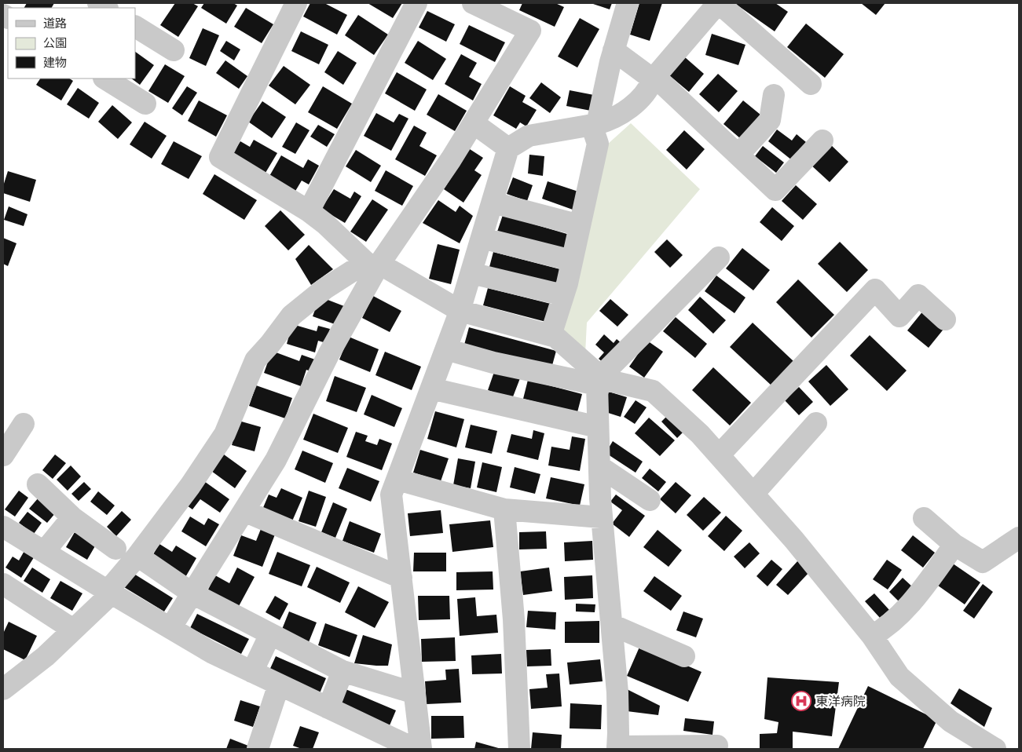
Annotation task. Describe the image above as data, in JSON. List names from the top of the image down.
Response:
{
  "places": {
    "hospital": ["東洋病院"]
  },
  "legend": ["道路", "公園", "建物"]
}
